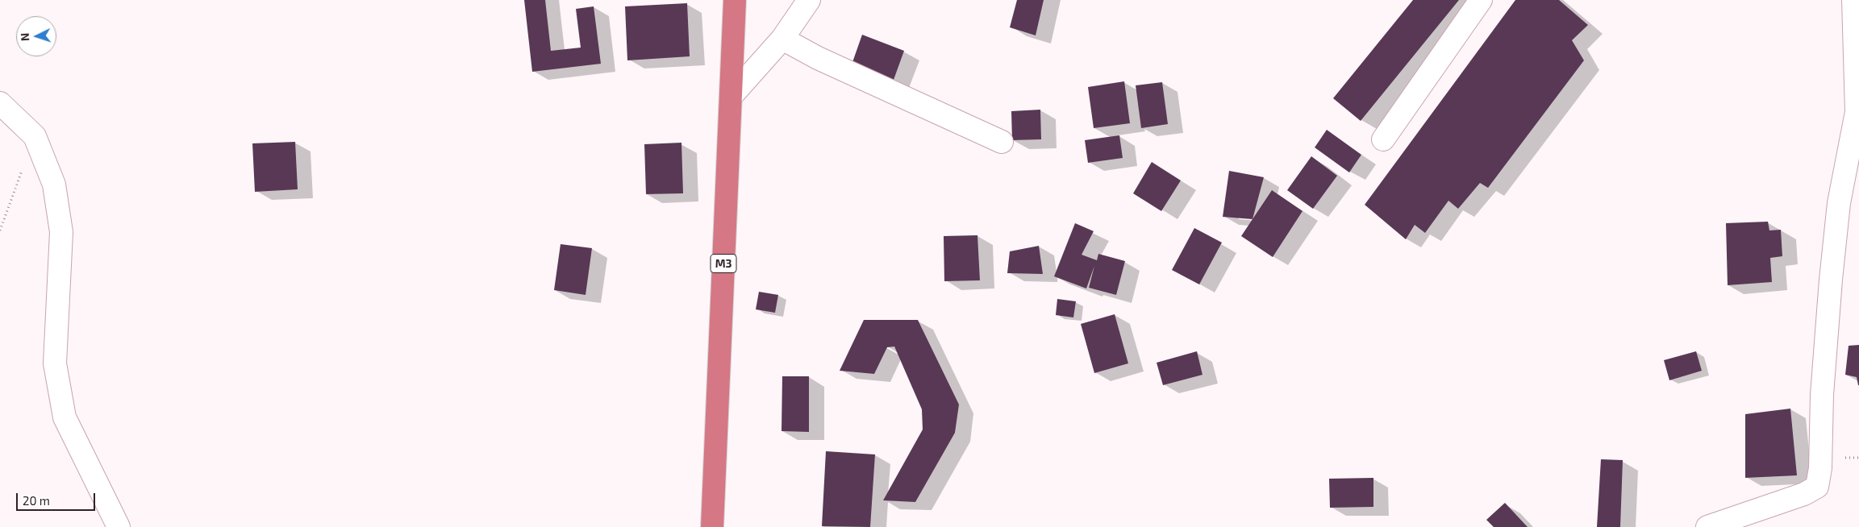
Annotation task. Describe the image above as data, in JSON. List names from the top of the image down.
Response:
{
  "streets": {
    "highway": ["M3"]
  },
  "scale_bar": "20 m",
  "north": "left"
}
